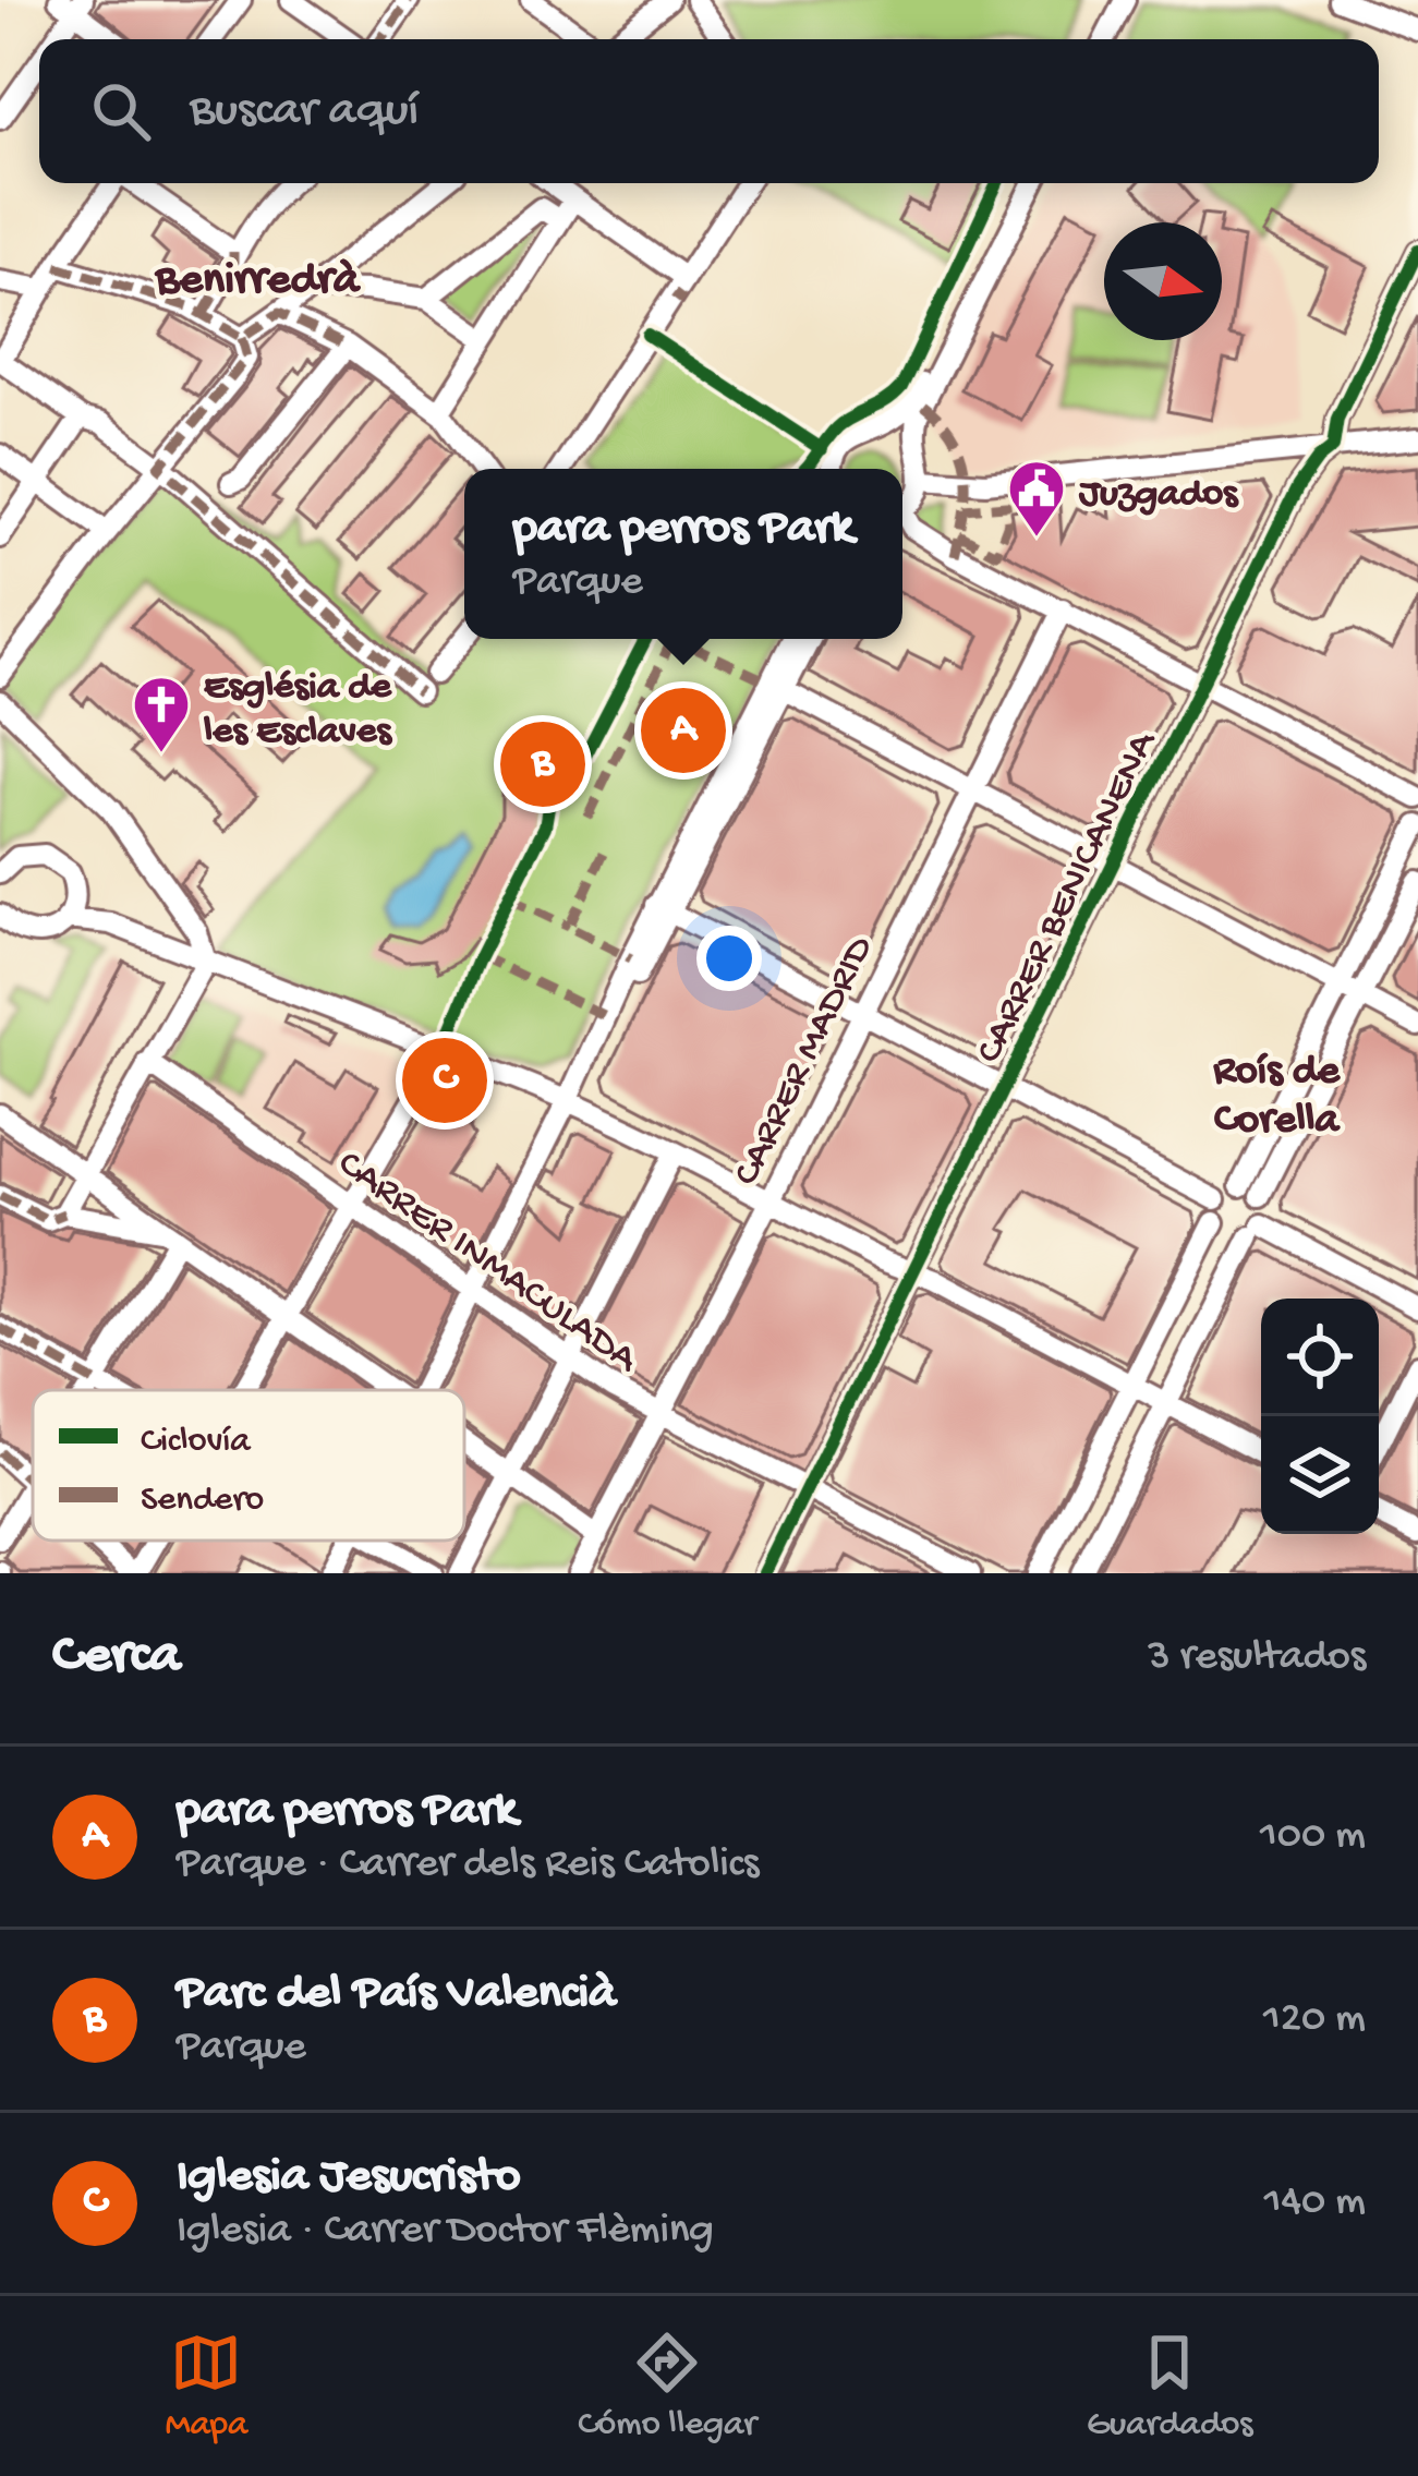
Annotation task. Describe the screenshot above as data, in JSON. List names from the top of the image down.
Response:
{
  "streets": {
    "street": ["CARRER BENICANENA", "CARRER MADRID", "CARRER INMACULADA"]
  },
  "crossings": [
    ["CARRER BENICANENA", "CARRER INMACULADA"],
    ["CARRER MADRID", "CARRER INMACULADA"]
  ],
  "districts": ["Benirredrà", "Roís de Corella"],
  "places": {
    "public building": ["Juzgados"],
    "church": ["Església de les Esclaves"]
  },
  "legend": ["Ciclovía", "Sendero"],
  "north": "right",
  "page": {
    "search": "Buscar aquí",
    "popup": ["para perros Park", "Parque"],
    "pins": ["A", "B", "C"],
    "heading": ["Cerca", "3 resultados"],
    "list": [
      {
        "mark": "A",
        "name": "para perros Park",
        "note": "Parque · Carrer dels Reis Catolics",
        "value": "100 m"
      },
      {
        "mark": "B",
        "name": "Parc del País Valencià",
        "note": "Parque",
        "value": "120 m"
      },
      {
        "mark": "C",
        "name": "Iglesia Jesucristo",
        "note": "Iglesia · Carrer Doctor Flèming",
        "value": "140 m"
      }
    ],
    "nav": ["Mapa", "Cómo llegar", "Guardados"]
  }
}
